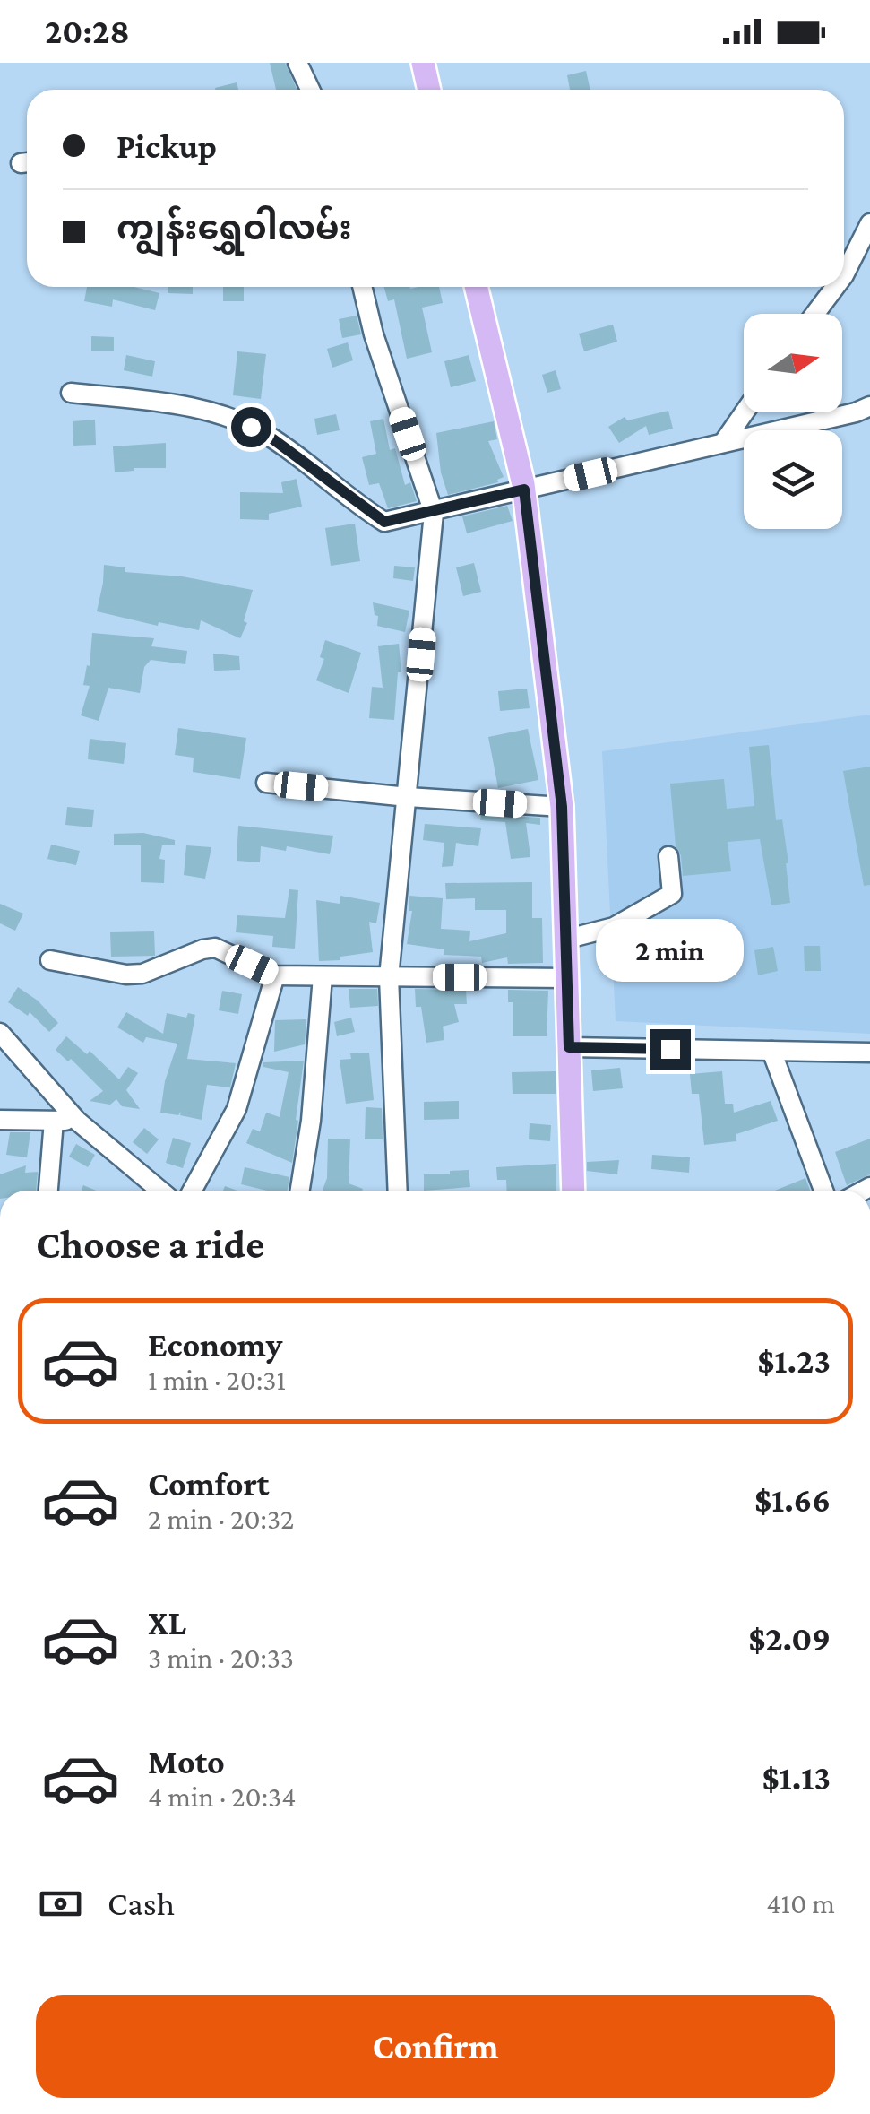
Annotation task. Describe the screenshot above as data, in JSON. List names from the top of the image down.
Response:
{
  "north": "right",
  "page": {
    "status": "20:28",
    "banner": ["Pickup", "ကျွန်းရွှေဝါလမ်း"],
    "bubble": "2 min",
    "heading": "Choose a ride",
    "list": [
      {
        "name": "Economy",
        "note": "1 min · 20:31",
        "value": "$1.23"
      },
      {
        "name": "Comfort",
        "note": "2 min · 20:32",
        "value": "$1.66"
      },
      {
        "name": "XL",
        "note": "3 min · 20:33",
        "value": "$2.09"
      },
      {
        "name": "Moto",
        "note": "4 min · 20:34",
        "value": "$1.13"
      }
    ],
    "pay": ["Cash", "410 m"],
    "buttons": "Confirm"
  }
}
